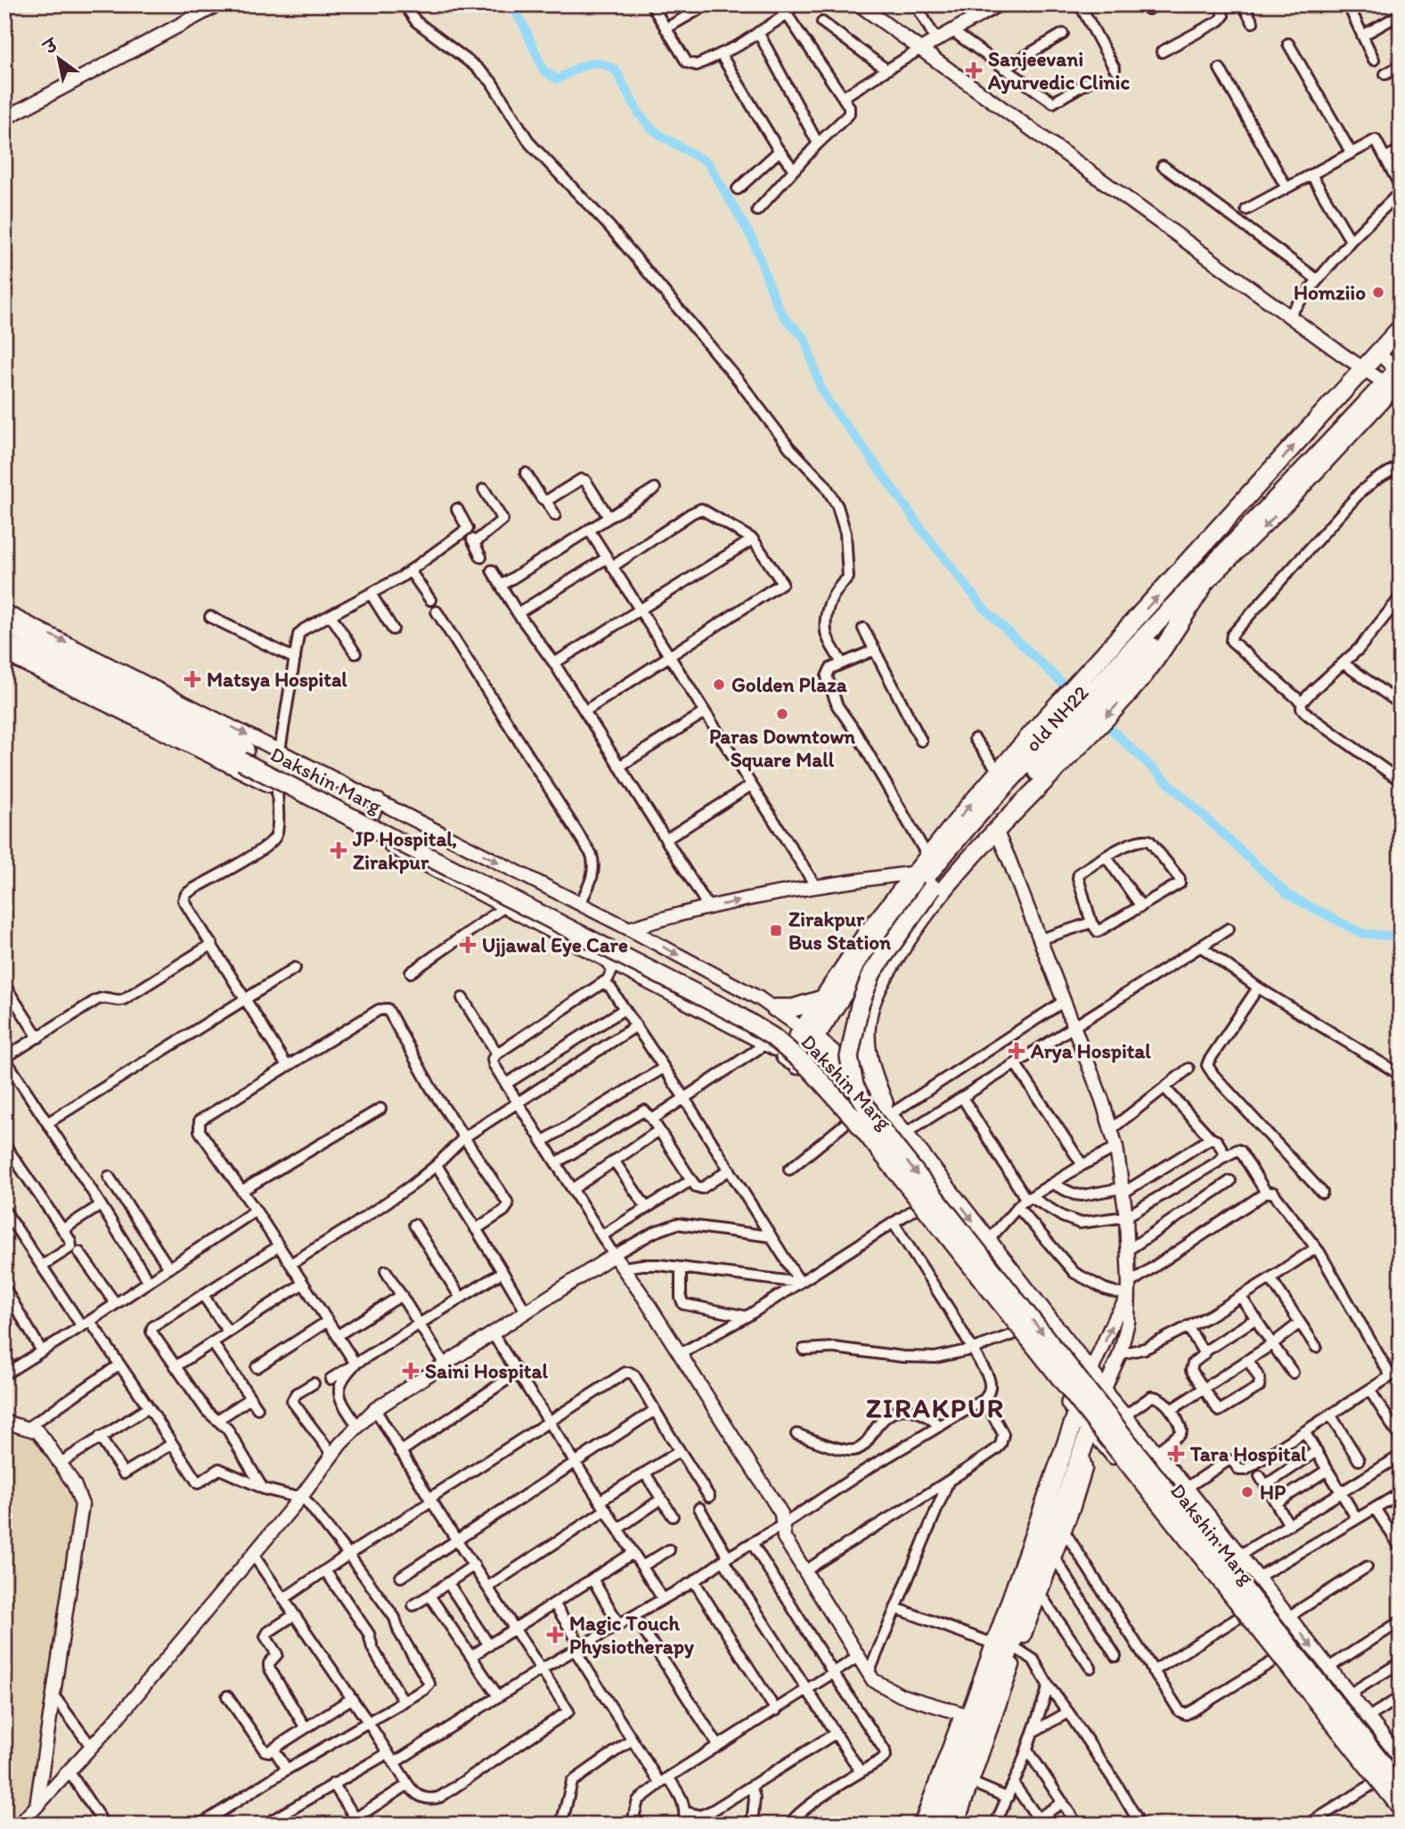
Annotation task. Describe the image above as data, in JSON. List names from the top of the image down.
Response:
{
  "streets": {
    "highway": ["old NH22", "Dakshin Marg"]
  },
  "crossings": [
    ["old NH22", "Dakshin Marg"]
  ],
  "districts": ["ZIRAKPUR"],
  "places": {
    "health": [
      "Sanjeevani Ayurvedic Clinic",
      "Matsya Hospital",
      "JP Hospital, Zirakpur",
      "Ujjawal Eye Care",
      "Arya Hospital",
      "Saini Hospital",
      "Tara Hospital",
      "Magic Touch Physiotherapy"
    ],
    "other": [
      "Homziio",
      "Golden Plaza",
      "Paras Downtown Square Mall",
      "HP"
    ],
    "transit": ["Zirakpur Bus Station"]
  },
  "north": "top left"
}
